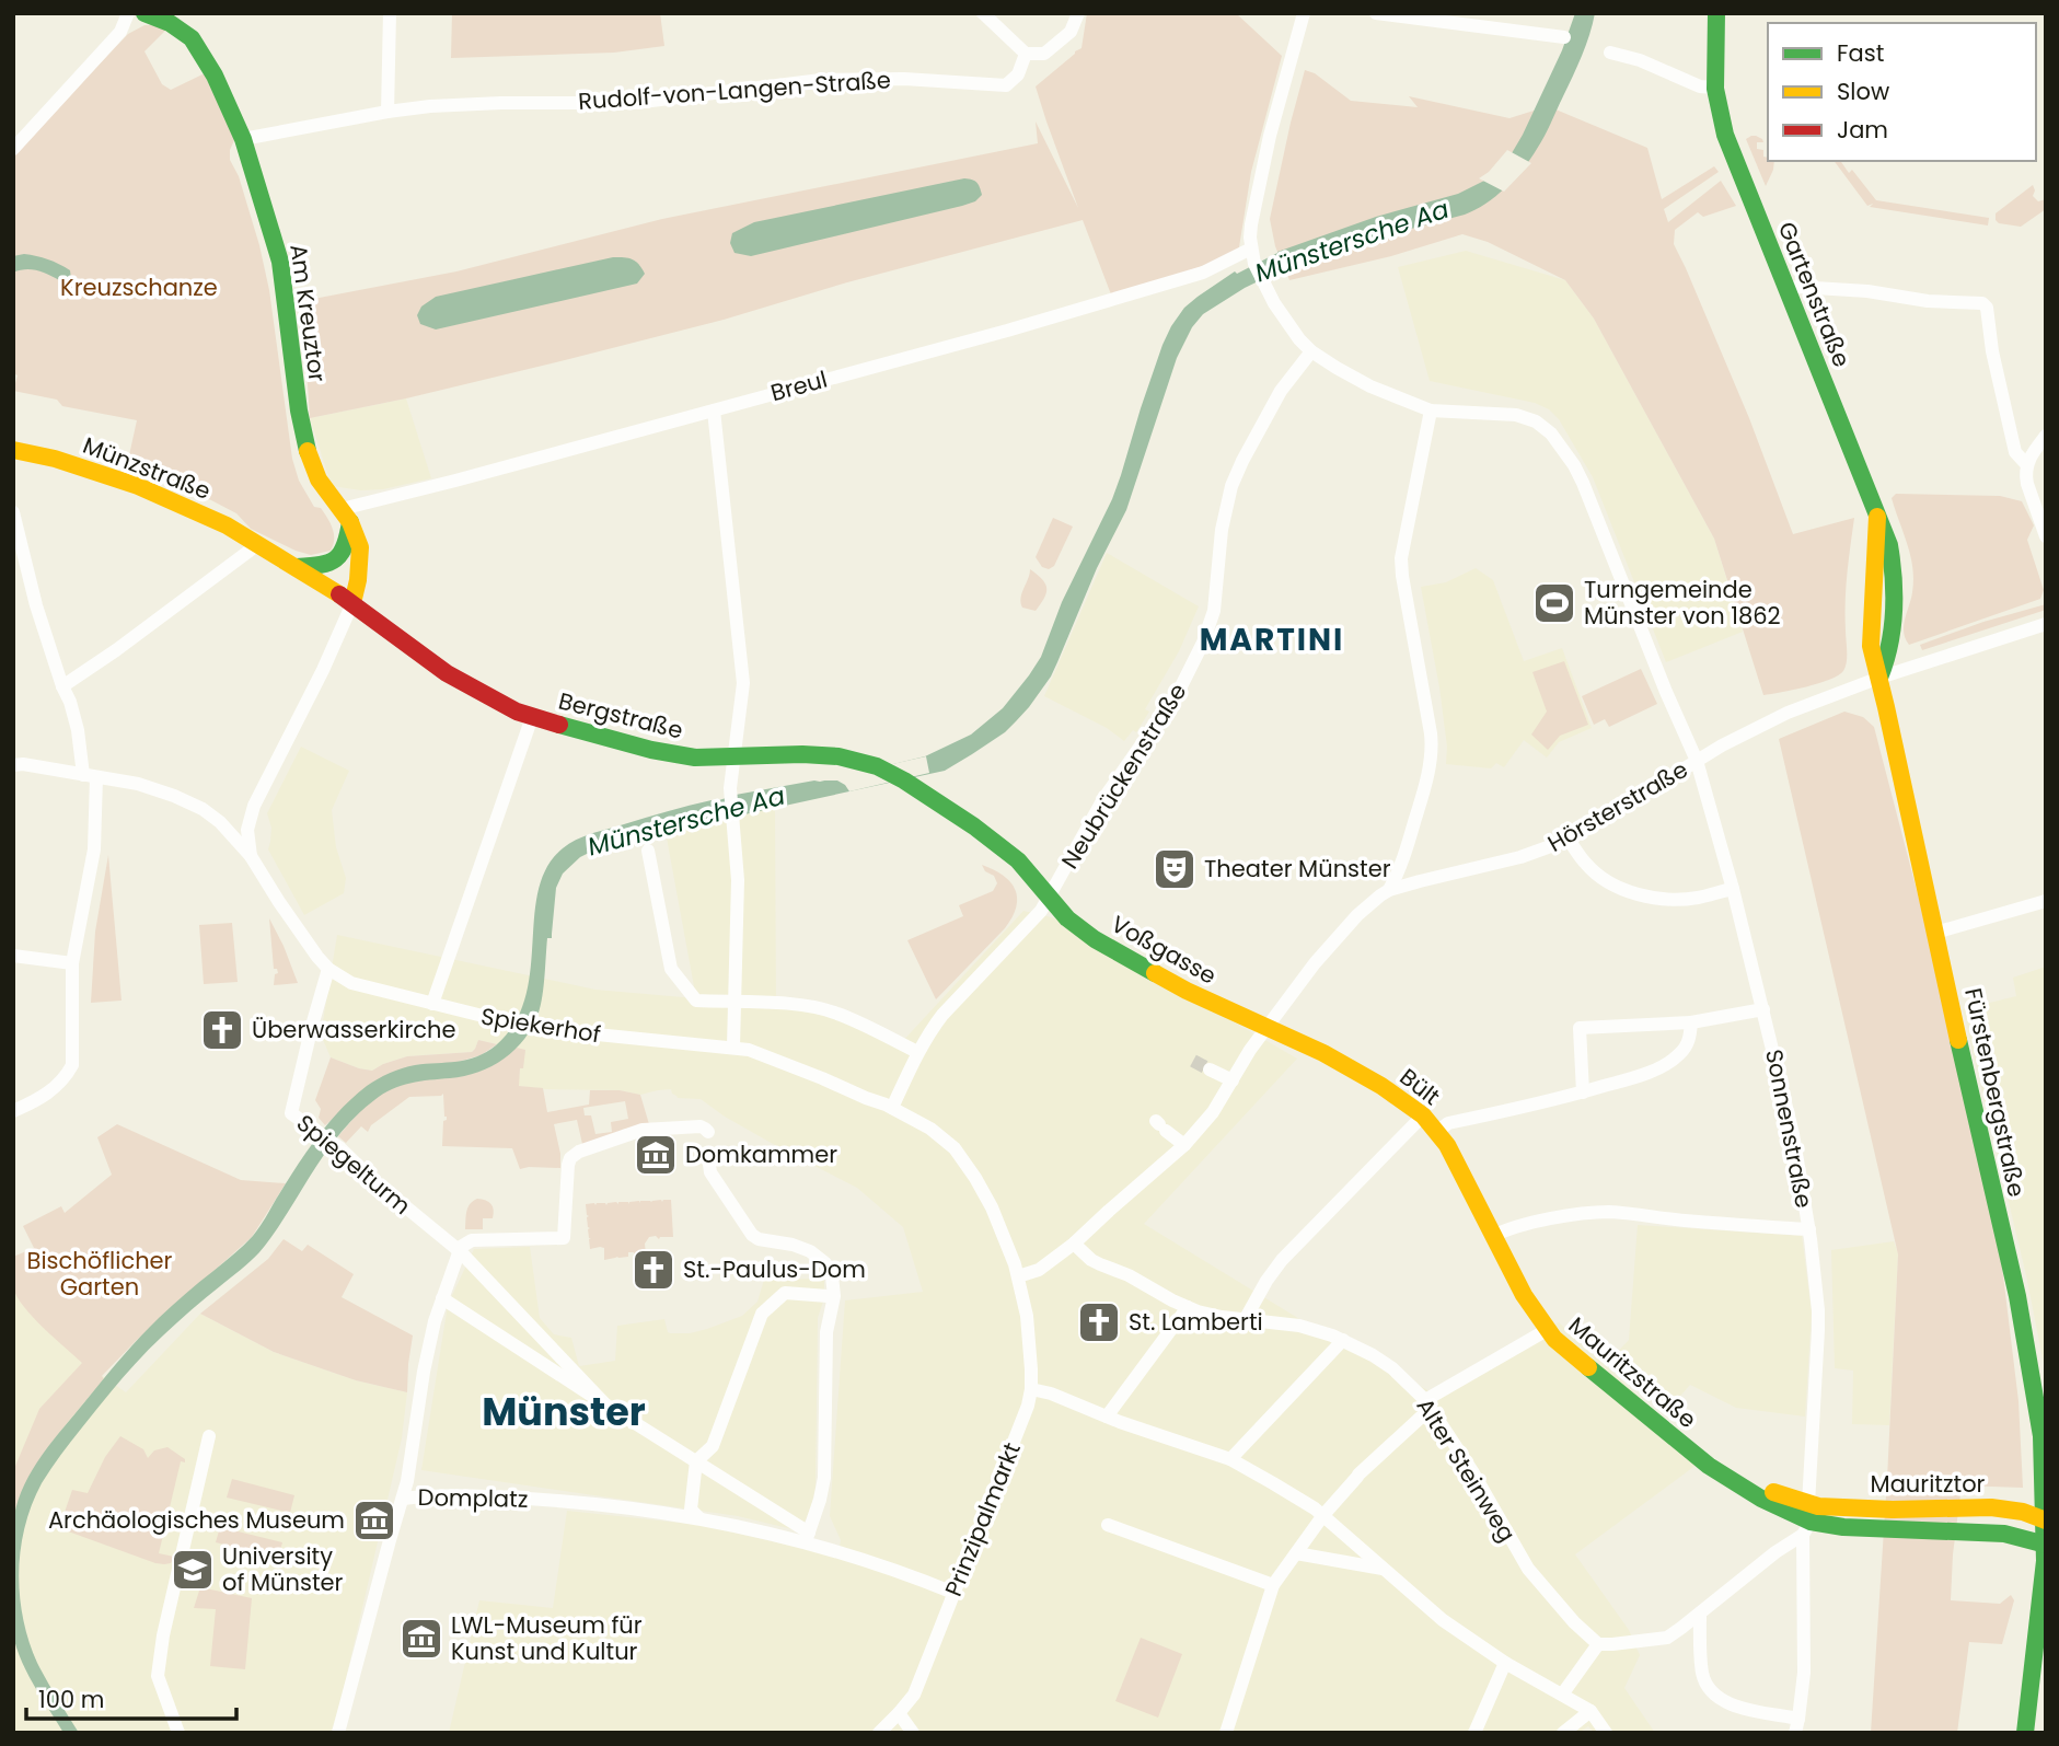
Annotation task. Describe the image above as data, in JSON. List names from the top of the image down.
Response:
{
  "streets": {
    "main road": [
      "Gartenstraße",
      "Am Kreuztor",
      "Münzstraße",
      "Bergstraße",
      "Voßgasse",
      "Bült",
      "Fürstenbergstraße",
      "Mauritzstraße",
      "Mauritztor"
    ],
    "street": [
      "Rudolf-von-Langen-Straße",
      "Breul",
      "Neubrückenstraße",
      "Hörsterstraße",
      "Spiekerhof",
      "Sonnenstraße",
      "Spiegelturm",
      "Alter Steinweg",
      "Domplatz",
      "Prinzipalmarkt"
    ]
  },
  "crossings": [
    ["Rudolf-von-Langen-Straße", "Am Kreuztor"],
    ["Gartenstraße", "Hörsterstraße"],
    ["Gartenstraße", "Fürstenbergstraße"],
    ["Am Kreuztor", "Breul"],
    ["Am Kreuztor", "Bergstraße"],
    ["Münzstraße", "Bergstraße"],
    ["Bergstraße", "Neubrückenstraße"],
    ["Bergstraße", "Voßgasse"],
    ["Neubrückenstraße", "Voßgasse"],
    ["Neubrückenstraße", "Spiekerhof"],
    ["Neubrückenstraße", "Sonnenstraße"],
    ["Neubrückenstraße", "Prinzipalmarkt"],
    ["Hörsterstraße", "Voßgasse"],
    ["Hörsterstraße", "Bült"],
    ["Hörsterstraße", "Fürstenbergstraße"],
    ["Hörsterstraße", "Sonnenstraße"],
    ["Hörsterstraße", "Alter Steinweg"],
    ["Hörsterstraße", "Prinzipalmarkt"],
    ["Voßgasse", "Bült"],
    ["Spiekerhof", "Spiegelturm"],
    ["Spiekerhof", "Prinzipalmarkt"],
    ["Bült", "Mauritzstraße"],
    ["Fürstenbergstraße", "Mauritztor"],
    ["Sonnenstraße", "Mauritzstraße"],
    ["Sonnenstraße", "Mauritztor"],
    ["Spiegelturm", "Domplatz"],
    ["Mauritzstraße", "Mauritztor"]
  ],
  "districts": ["MARTINI", "Münster"],
  "water": ["Münstersche Aa"],
  "parks": ["Kreuzschanze", "Bischöflicher Garten"],
  "places": {
    "sports": ["Turngemeinde Münster von 1862"],
    "theatre": ["Theater Münster"],
    "church": ["Überwasserkirche", "St.-Paulus-Dom", "St. Lamberti"],
    "museum": ["Domkammer", "Archäologisches Museum", "LWL-Museum für Kunst und Kultur"],
    "school or university": ["University of Münster"]
  },
  "legend": ["Fast", "Slow", "Jam"],
  "scale_bar": "100 m"
}
